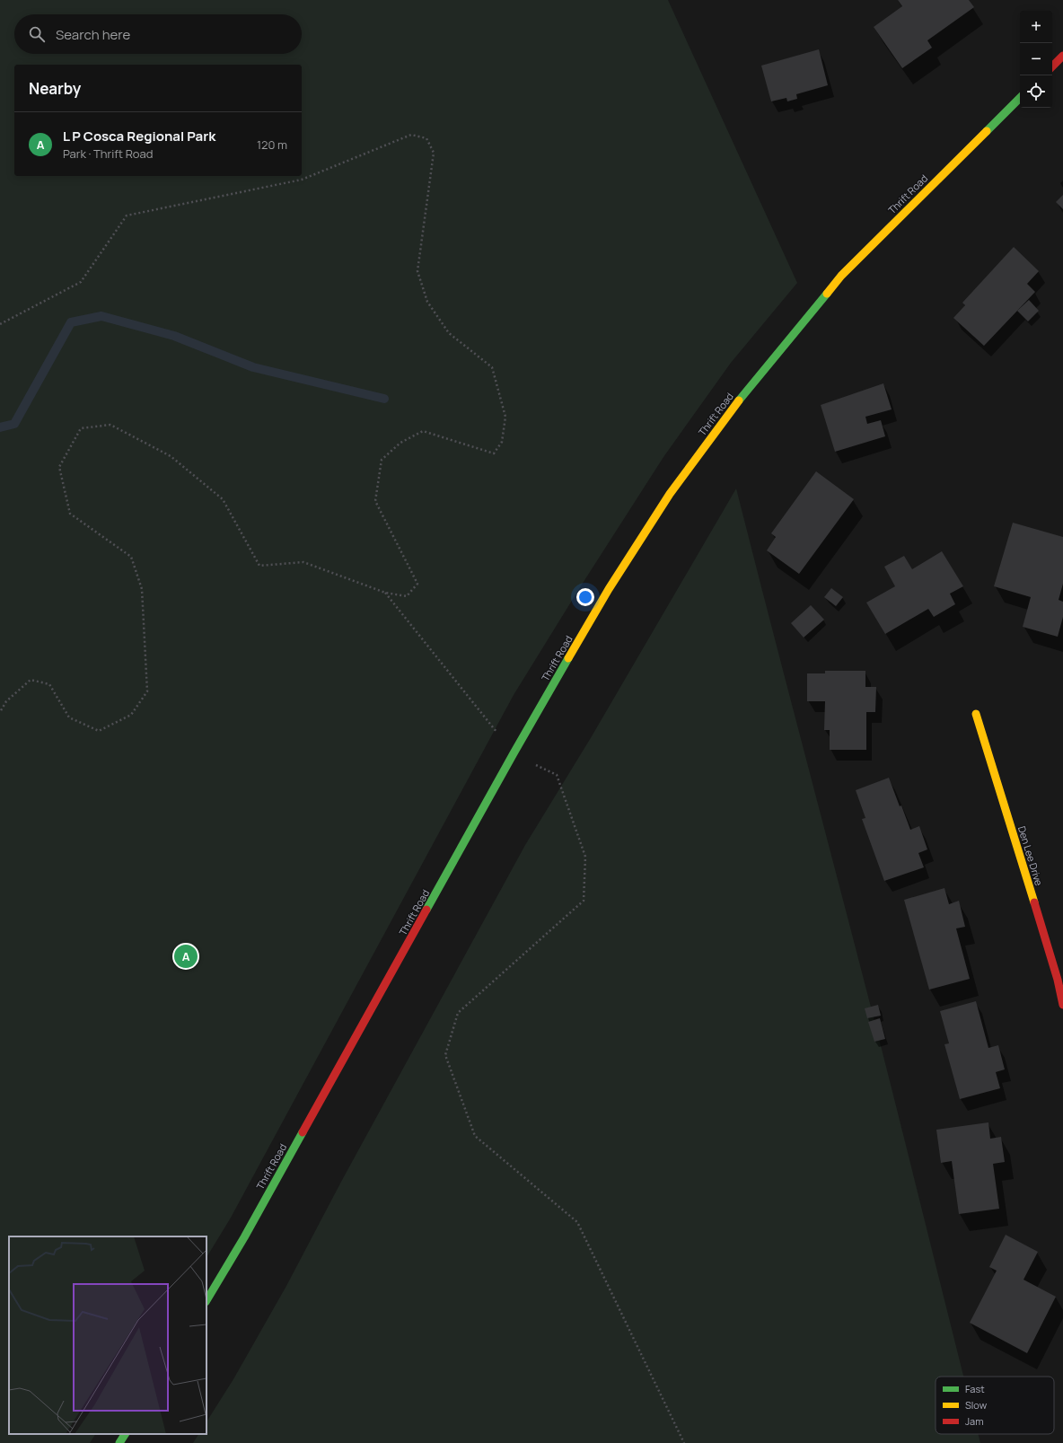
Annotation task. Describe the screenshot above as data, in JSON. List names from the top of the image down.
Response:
{
  "streets": {
    "street": ["Thrift Road", "Den Lee Drive"]
  },
  "legend": ["Fast", "Slow", "Jam"],
  "page": {
    "map_buttons": ["+", "−"],
    "search": "Search here",
    "heading": "Nearby",
    "list": [
      {
        "mark": "A",
        "name": "L P Cosca Regional Park",
        "note": "Park · Thrift Road",
        "value": "120 m"
      }
    ],
    "pins": "A"
  }
}
